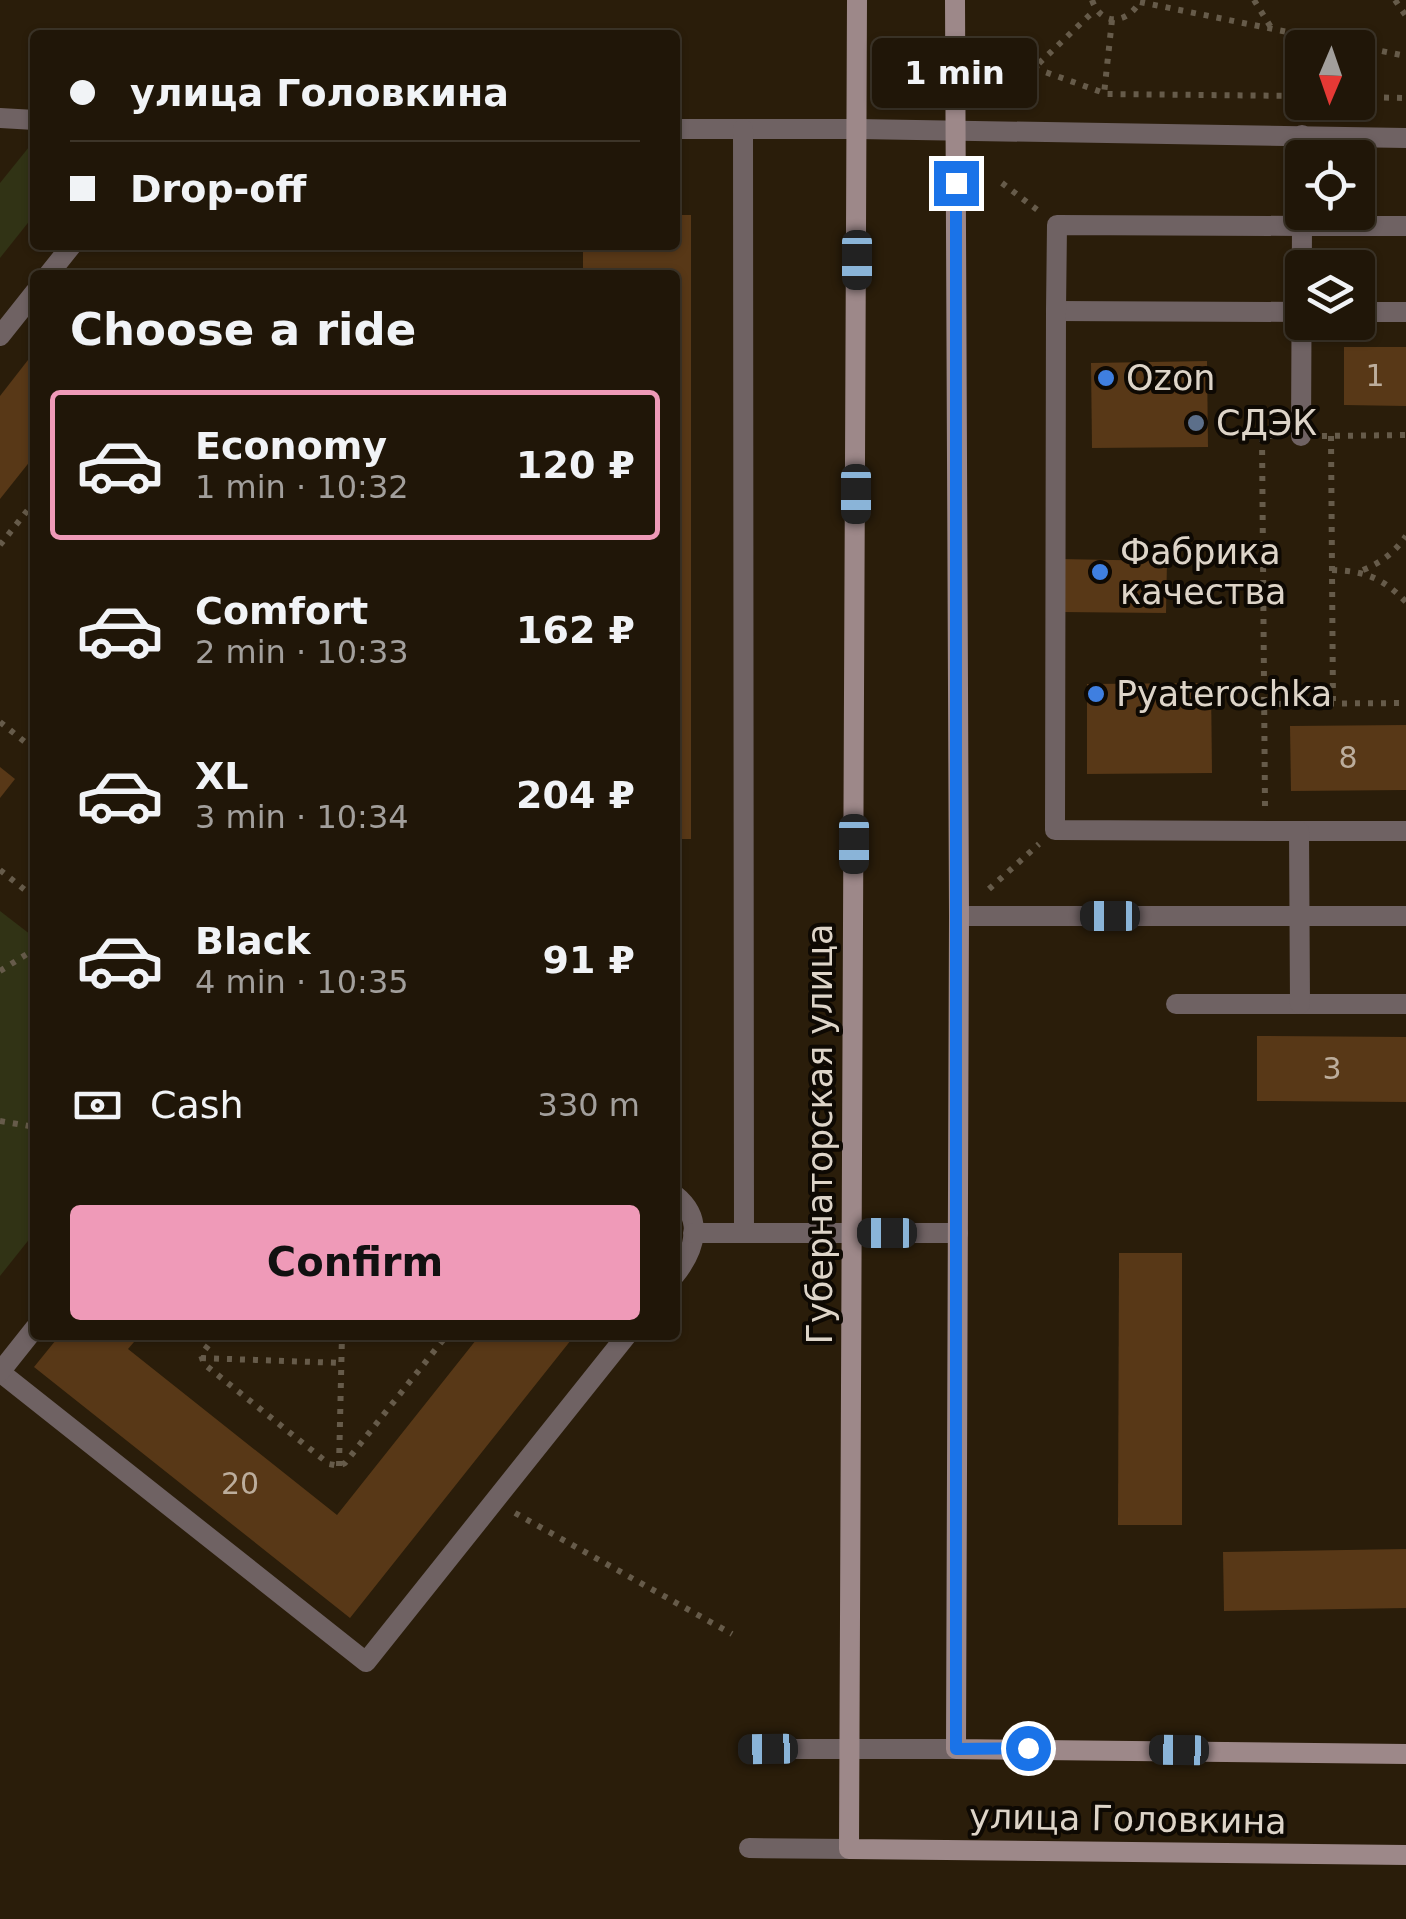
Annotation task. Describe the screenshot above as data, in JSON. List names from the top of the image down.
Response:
{
  "streets": {
    "street": ["Губернаторская улица", "улица Головкина"]
  },
  "crossings": [
    ["Губернаторская улица", "улица Головкина"]
  ],
  "places": [
    "Ozon",
    "СДЭК",
    "Фабрика качества",
    "Pyaterochka"
  ],
  "house_numbers": [
    "1",
    "8",
    "3",
    "20"
  ],
  "north": "bottom",
  "page": {
    "banner": ["улица Головкина", "Drop-off"],
    "bubble": "1 min",
    "heading": "Choose a ride",
    "list": [
      {
        "name": "Economy",
        "note": "1 min · 10:32",
        "value": "120 ₽"
      },
      {
        "name": "Comfort",
        "note": "2 min · 10:33",
        "value": "162 ₽"
      },
      {
        "name": "XL",
        "note": "3 min · 10:34",
        "value": "204 ₽"
      },
      {
        "name": "Black",
        "note": "4 min · 10:35",
        "value": "91 ₽"
      }
    ],
    "pay": ["Cash", "330 m"],
    "buttons": "Confirm"
  }
}
